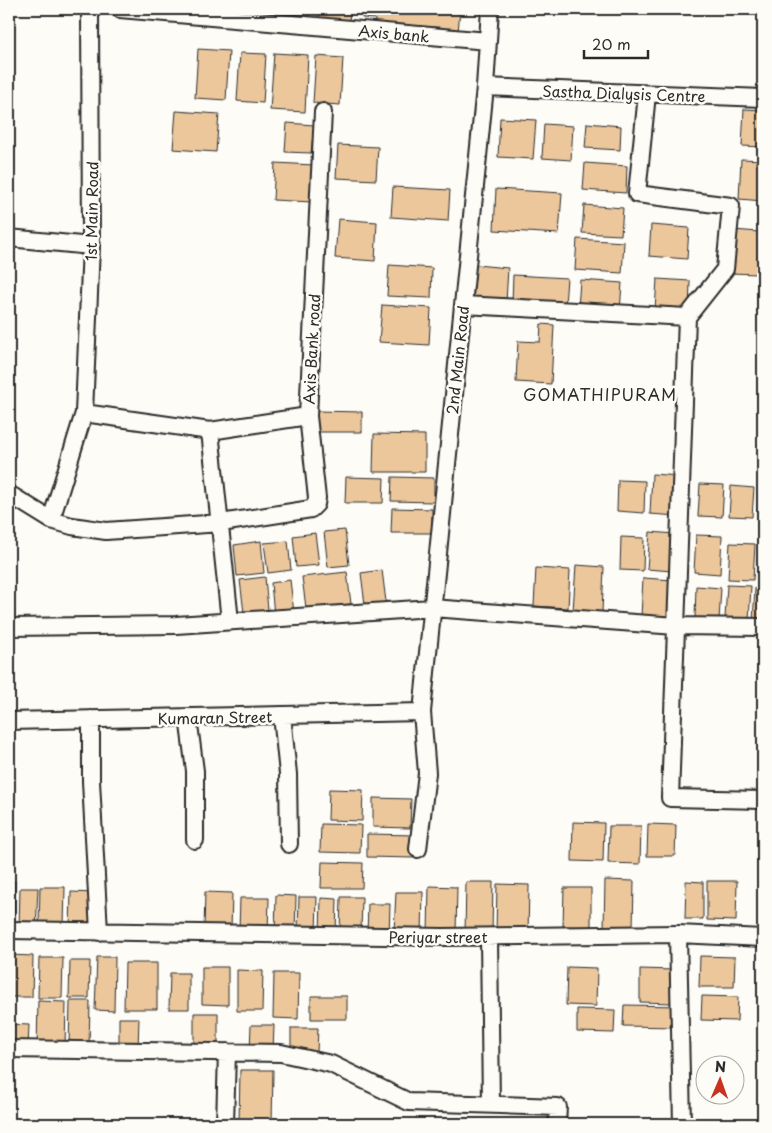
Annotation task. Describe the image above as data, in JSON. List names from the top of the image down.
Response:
{
  "streets": {
    "street": [
      "Axis bank",
      "Sastha Dialysis Centre",
      "1st Main Road",
      "Axis Bank road",
      "2nd Main Road",
      "Kumaran Street",
      "Periyar street"
    ]
  },
  "crossings": [
    ["Axis bank", "2nd Main Road"],
    ["Sastha Dialysis Centre", "2nd Main Road"],
    ["1st Main Road", "Axis Bank road"],
    ["2nd Main Road", "Kumaran Street"]
  ],
  "districts": ["GOMATHIPURAM"],
  "scale_bar": "20 m",
  "north": "top"
}
